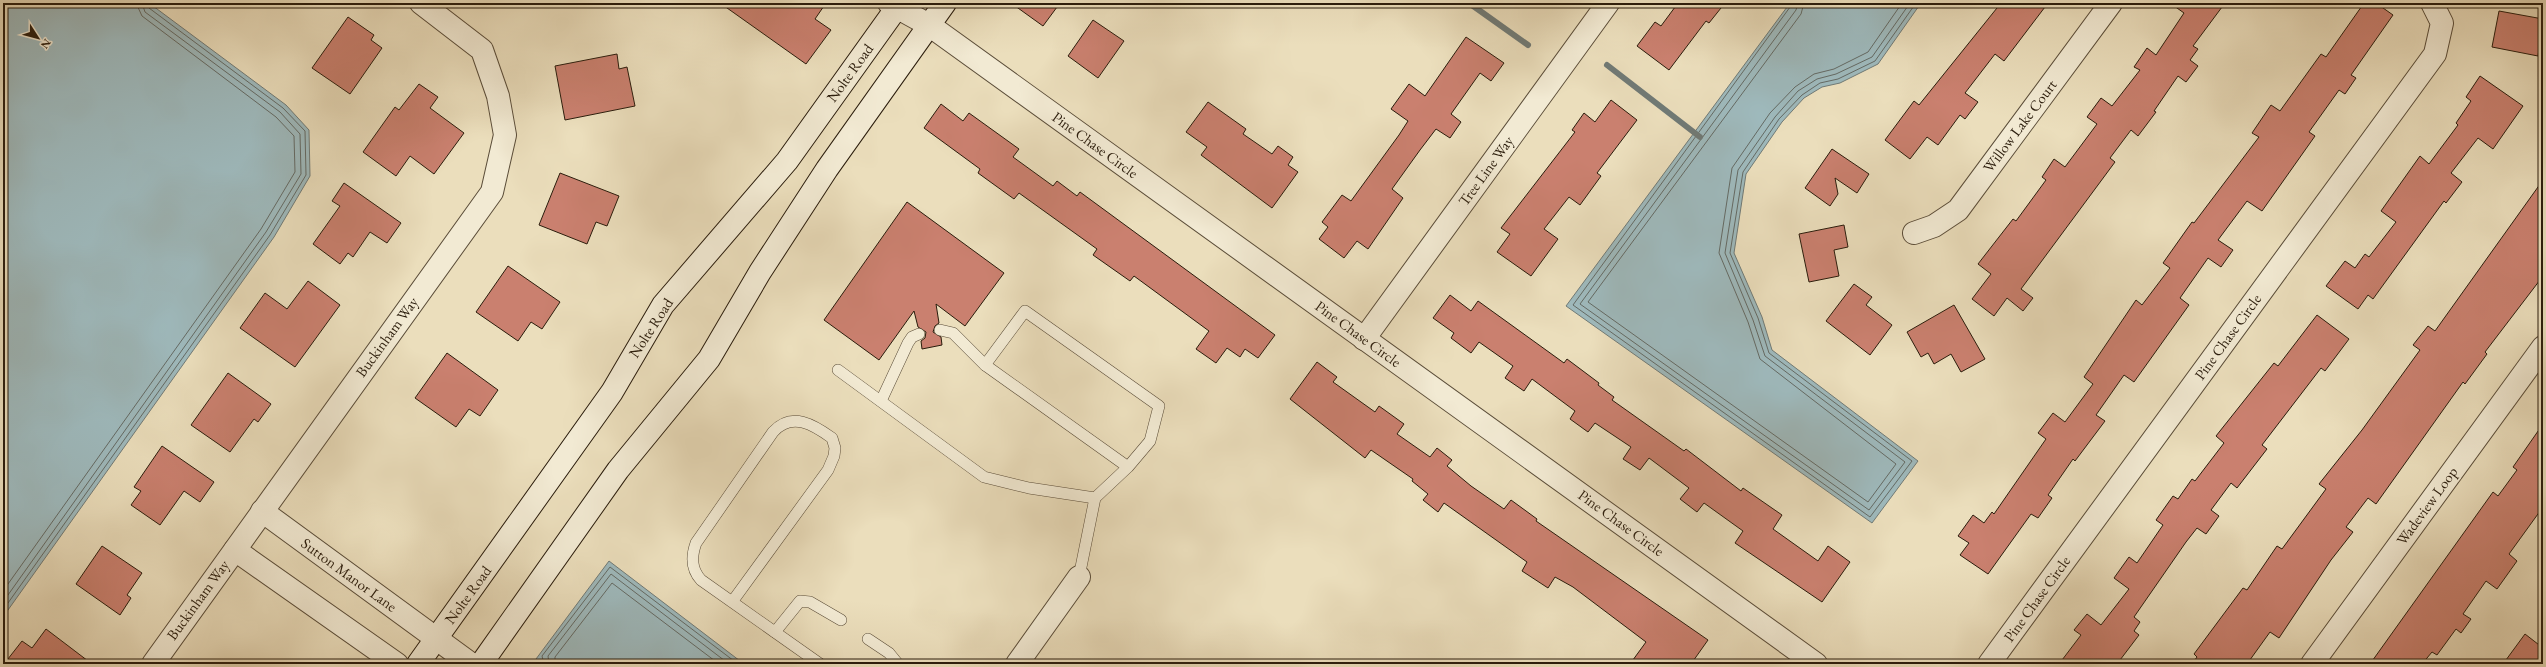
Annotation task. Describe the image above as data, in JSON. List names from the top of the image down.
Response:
{
  "streets": {
    "street": [
      "Nolte Road",
      "Willow Lake Court",
      "Pine Chase Circle",
      "Tree Line Way",
      "Buckinham Way",
      "Wadeview Loop",
      "Sutton Manor Lane"
    ]
  },
  "crossings": [
    ["Nolte Road", "Pine Chase Circle"],
    ["Nolte Road", "Sutton Manor Lane"],
    ["Pine Chase Circle", "Tree Line Way"],
    ["Buckinham Way", "Sutton Manor Lane"]
  ],
  "north": "bottom right"
}
